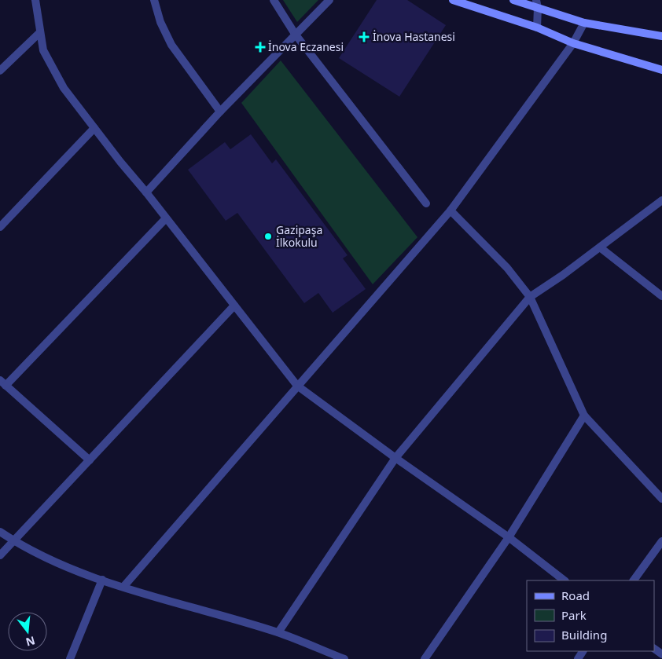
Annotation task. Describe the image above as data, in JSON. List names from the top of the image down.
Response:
{
  "places": {
    "health": ["İnova Hastanesi", "İnova Eczanesi"],
    "other": ["Gazipaşa İlkokulu"]
  },
  "legend": ["Road", "Park", "Building"],
  "north": "bottom"
}
